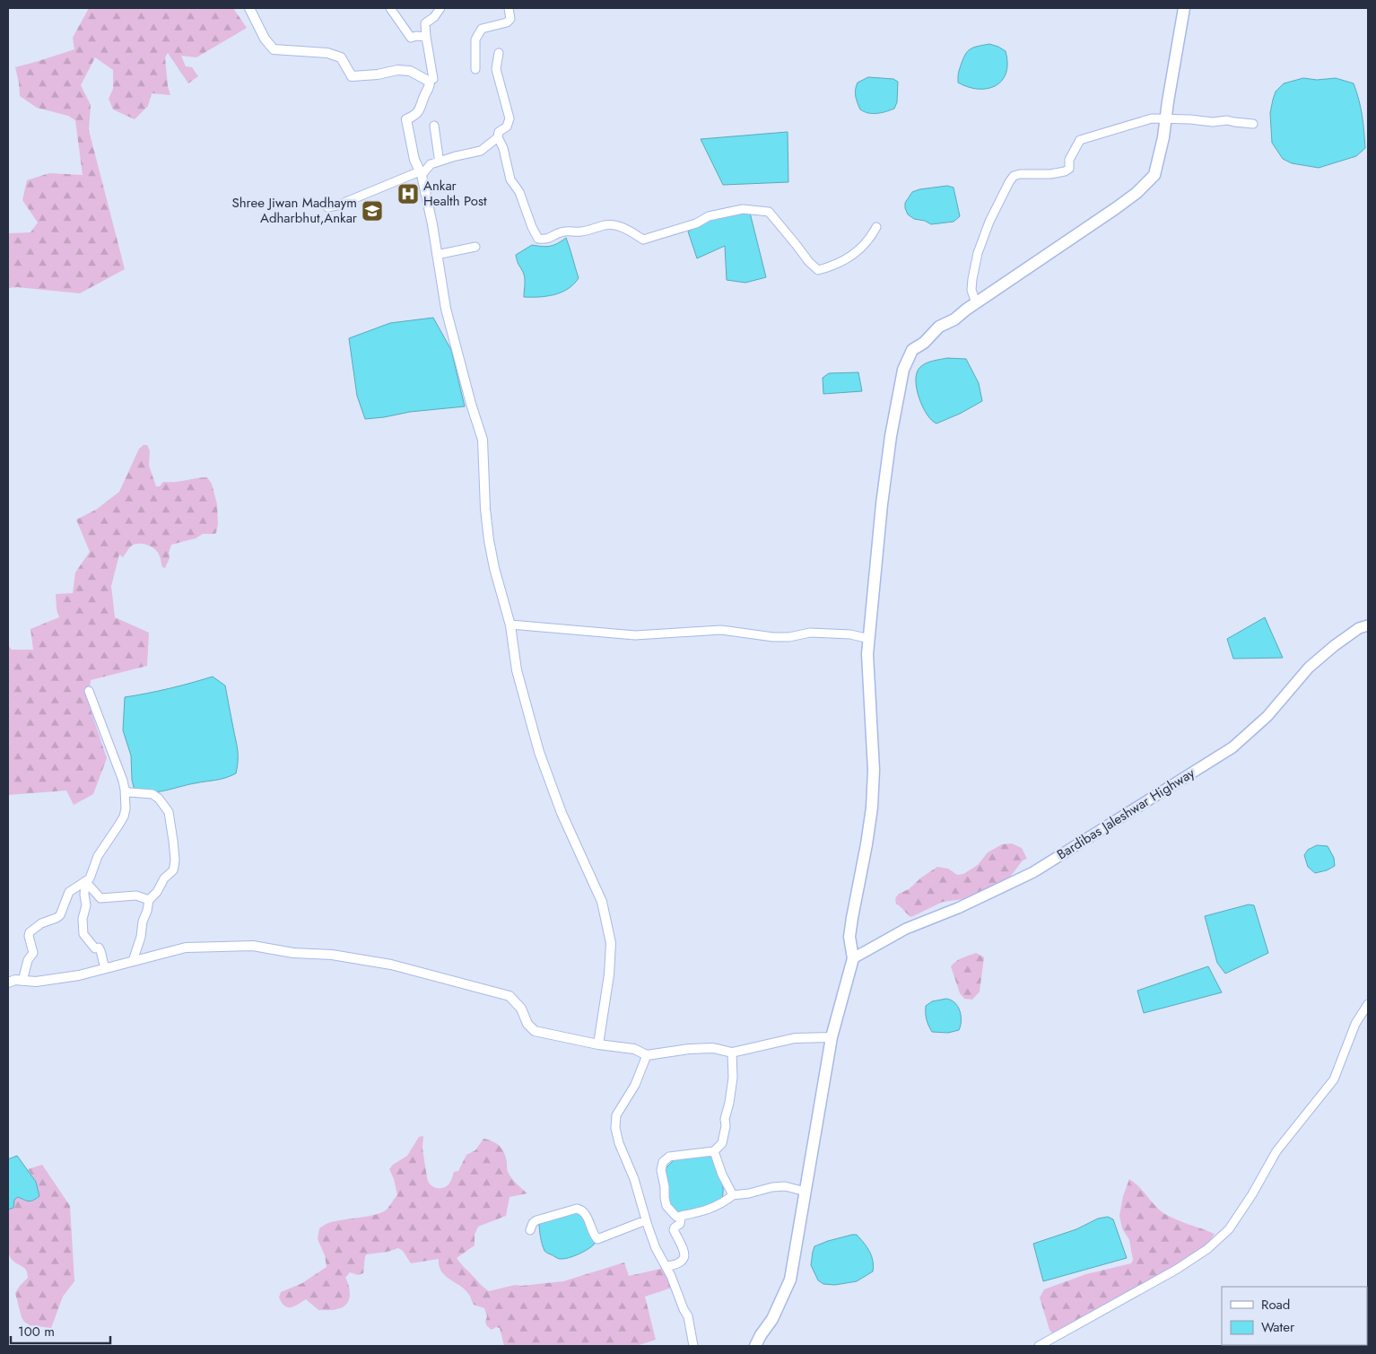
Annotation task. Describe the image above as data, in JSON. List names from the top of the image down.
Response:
{
  "streets": {
    "main road": ["Bardibas Jaleshwar Highway"]
  },
  "places": {
    "hospital": ["Ankar Health Post"],
    "school or university": ["Shree Jiwan Madhaym Adharbhut,Ankar"]
  },
  "legend": ["Road", "Water"],
  "scale_bar": "100 m"
}
